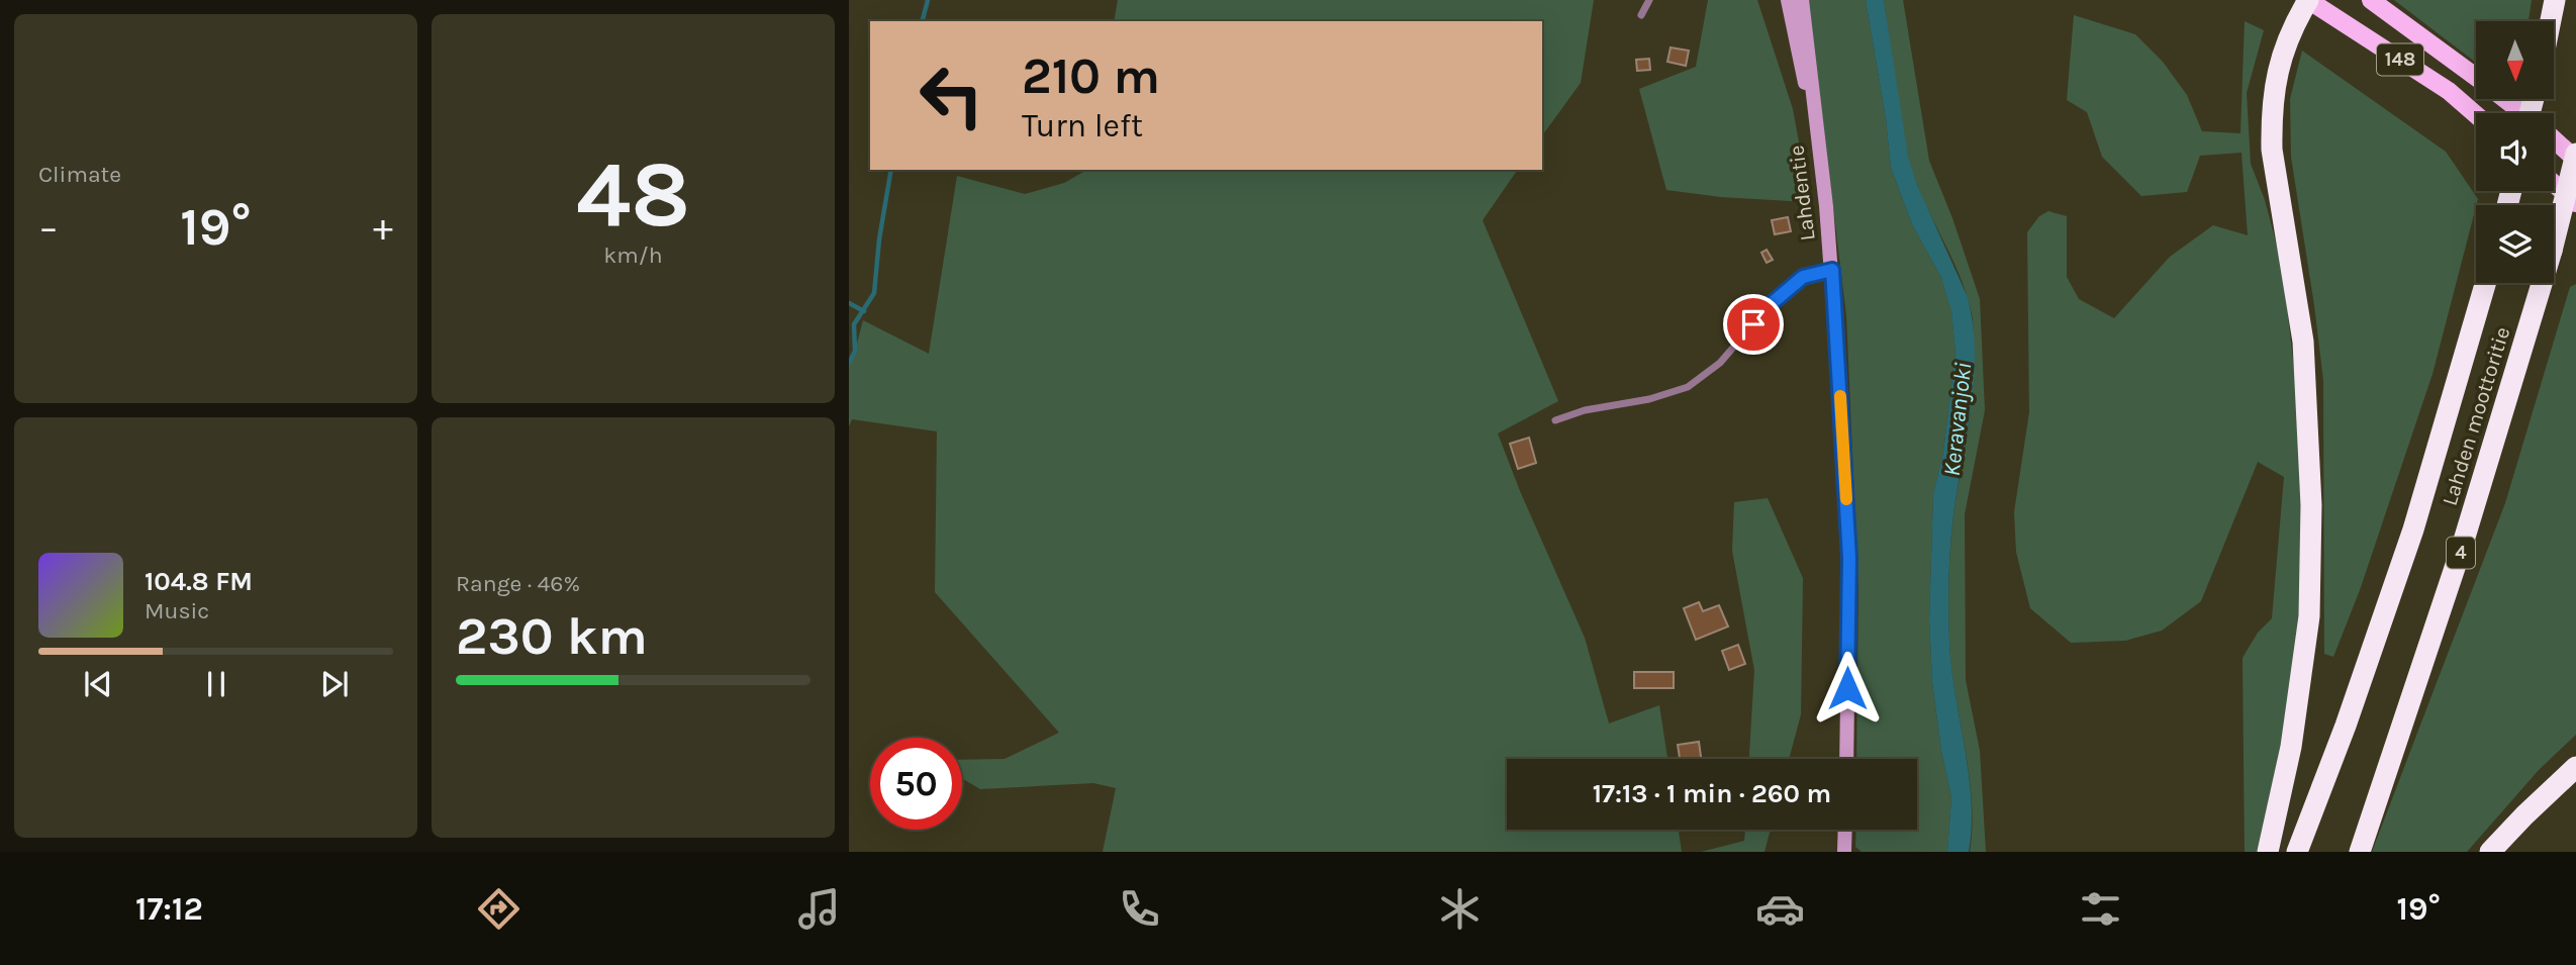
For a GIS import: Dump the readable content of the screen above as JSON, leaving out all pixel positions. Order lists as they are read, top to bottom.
{
  "streets": {
    "highway": ["Lahden moottoritie", "4"],
    "main road": ["148", "Lahdentie"]
  },
  "water": ["Keravanjoki"],
  "north": "bottom",
  "page": {
    "tile": [
      "Climate",
      ["48", "km/h"],
      ["Range · 46%", "230 km"]
    ],
    "turn": ["210 m", "Turn left"],
    "heat": ["−", "19°", "+"],
    "song": ["104.8 FM", "Music"],
    "limit": "50",
    "trip": "17:13 · 1 min · 260 m",
    "tabs": ["17:12", "19°"]
  }
}
